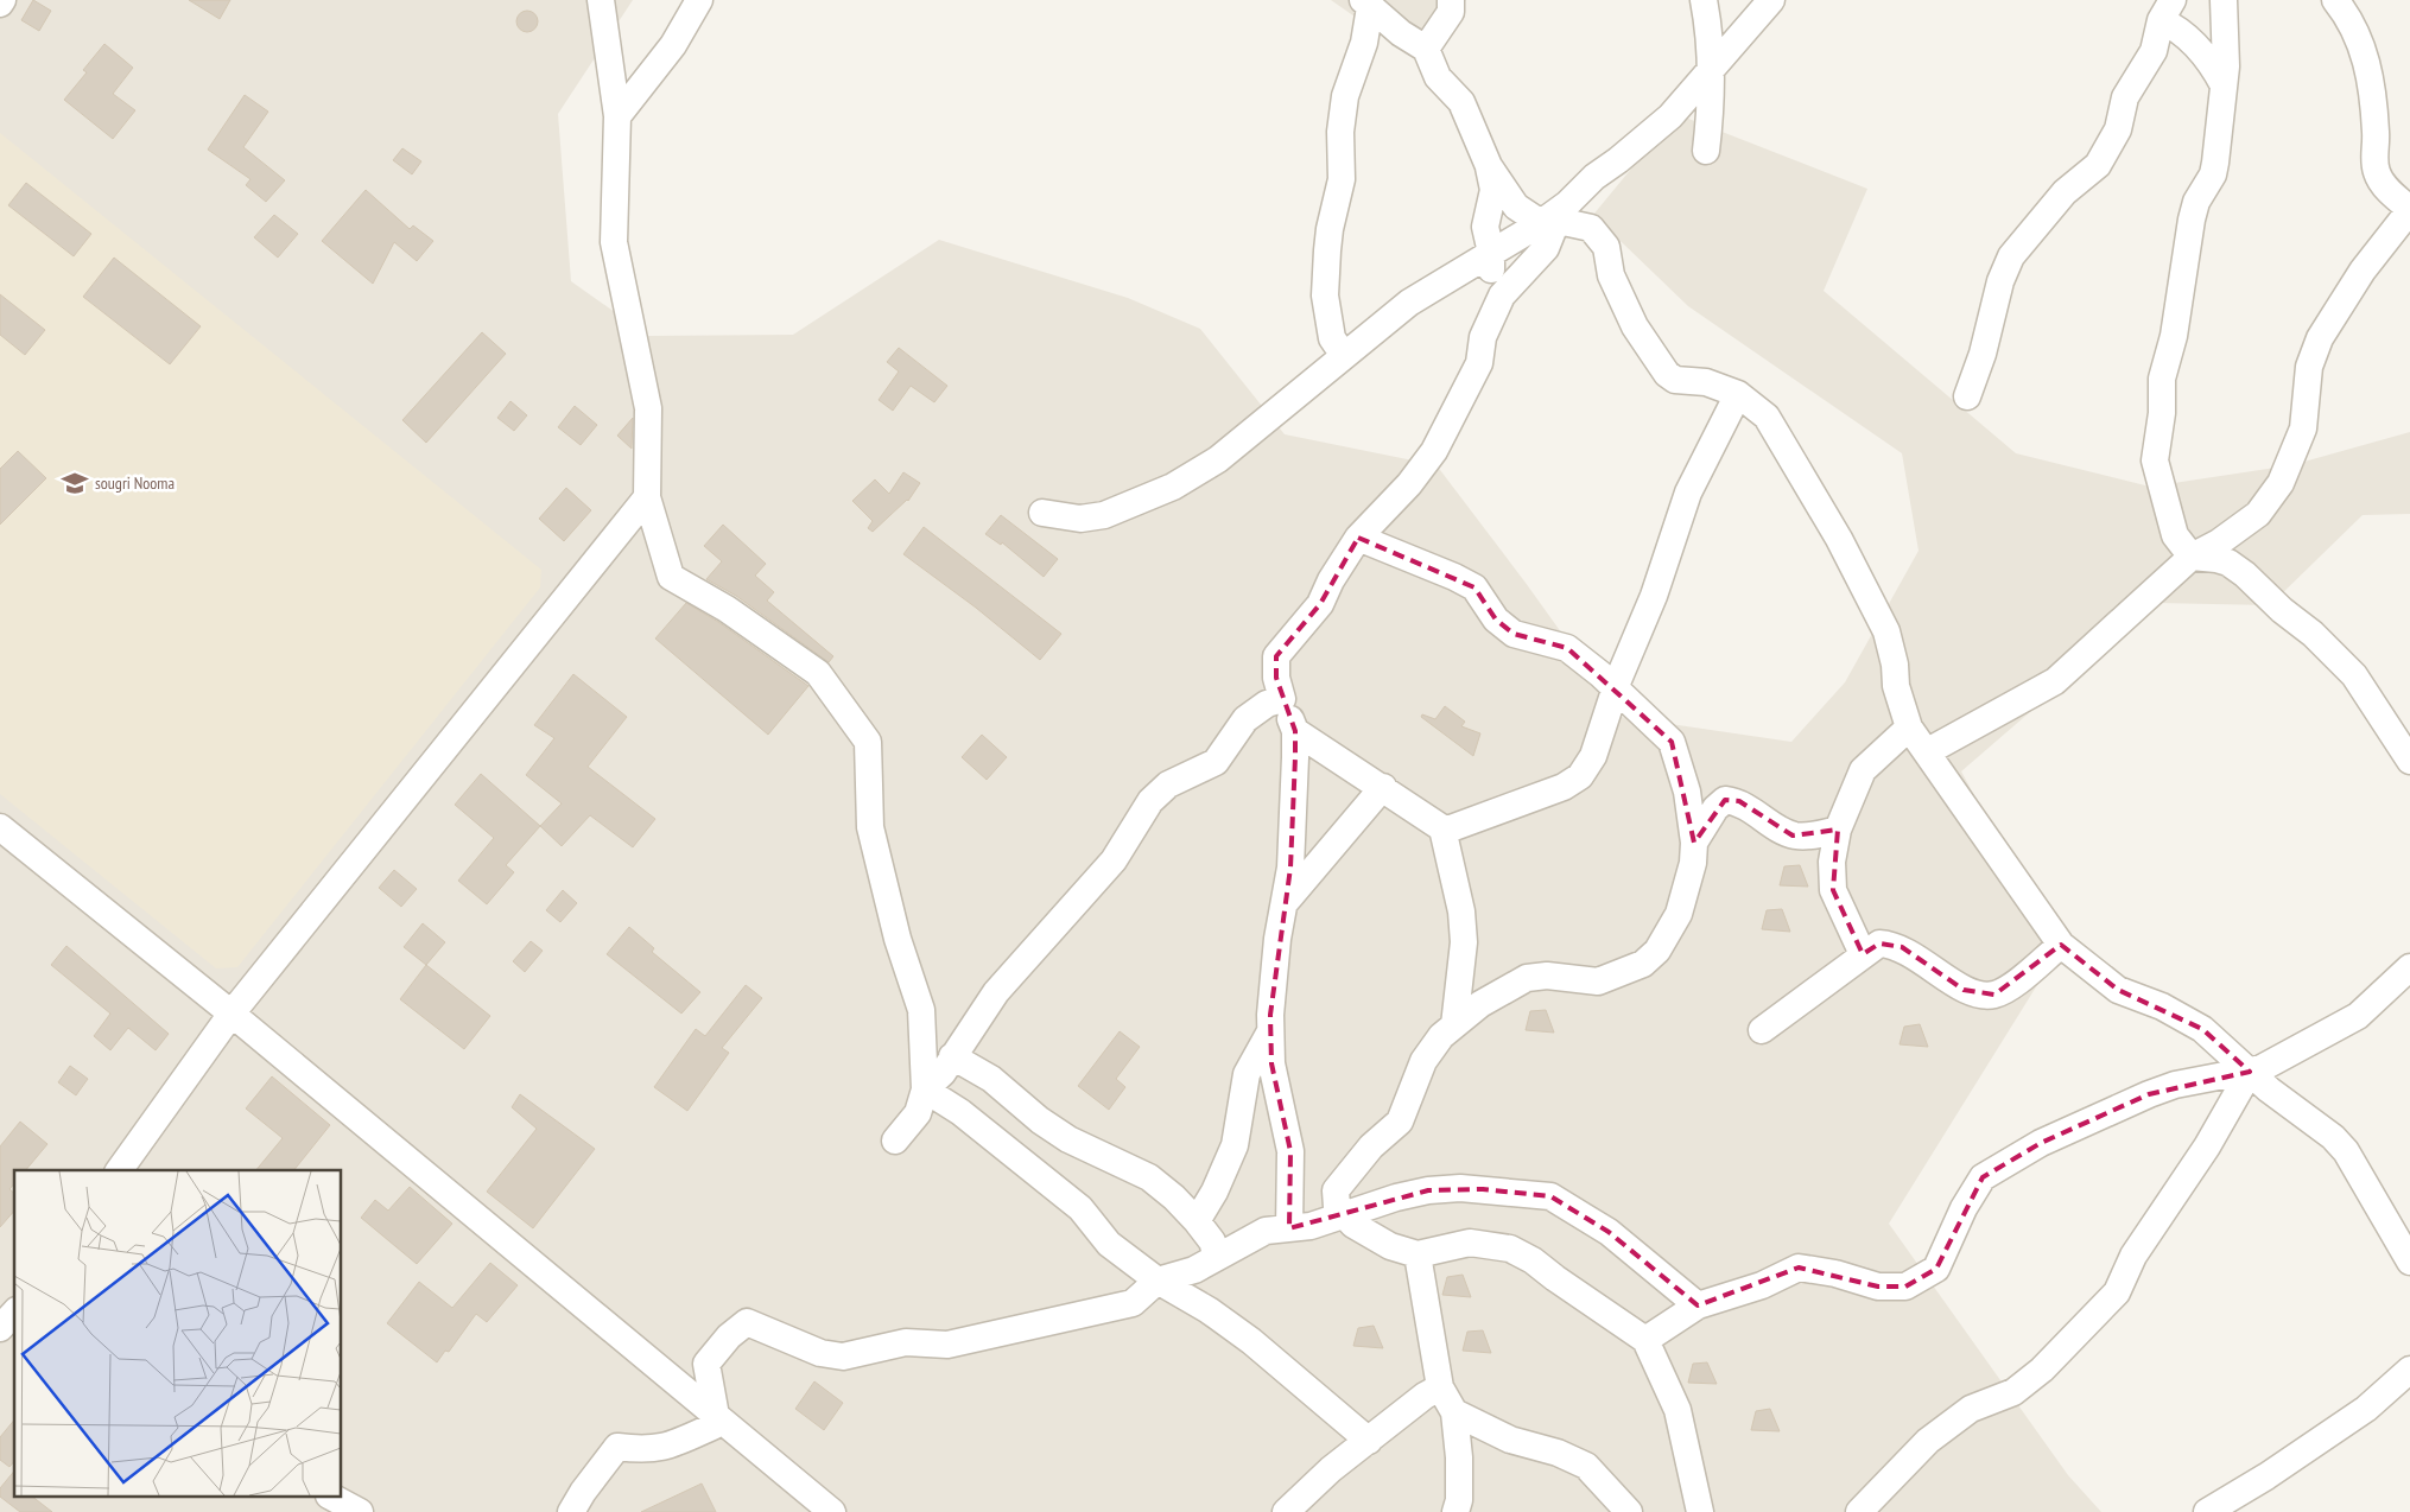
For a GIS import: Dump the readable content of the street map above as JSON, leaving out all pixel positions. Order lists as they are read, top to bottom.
{
  "places": {
    "school or university": ["sougri Nooma"]
  }
}
